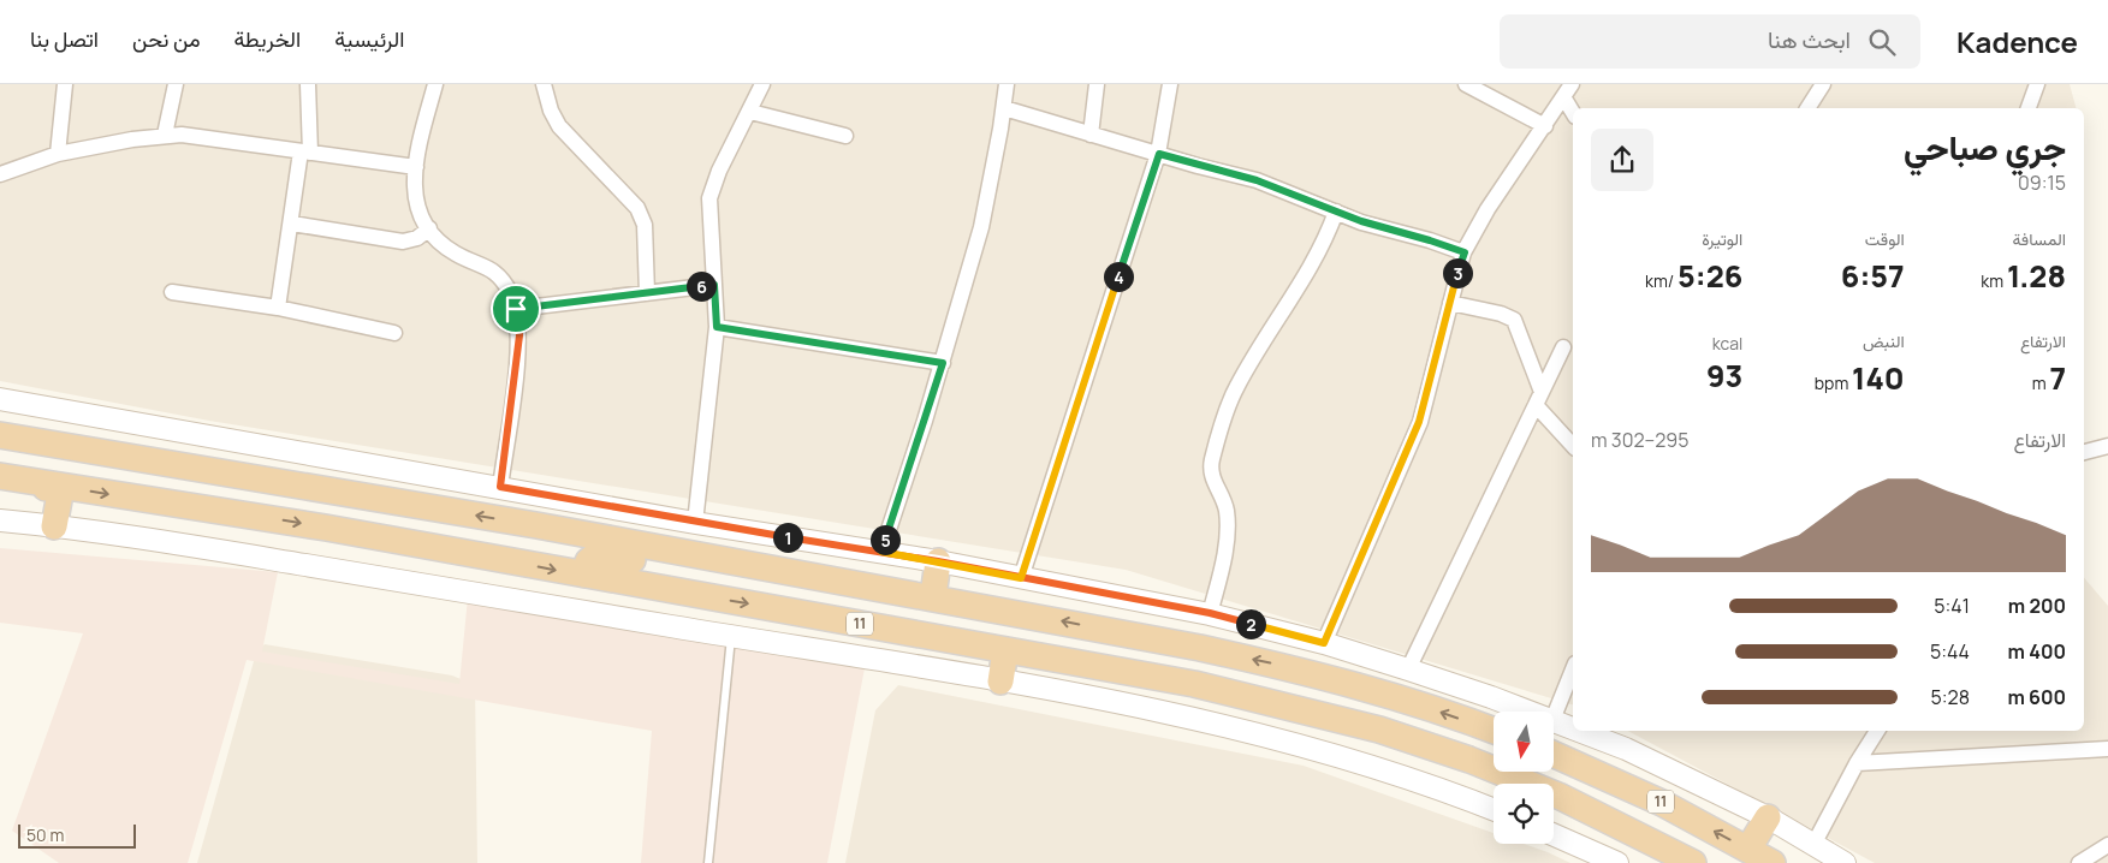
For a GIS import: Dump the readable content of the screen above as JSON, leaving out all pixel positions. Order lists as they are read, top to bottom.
{
  "streets": {
    "highway": ["11"]
  },
  "scale_bar": "50 m",
  "north": "bottom",
  "page": {
    "header": "Kadence",
    "search": "ابحث هنا",
    "nav": [
      "الرئيسية",
      "الخريطة",
      "من نحن",
      "اتصل بنا"
    ],
    "heading": ["جري صباحي", "09:15"],
    "stats": [
      ["المسافة", "1.28 km"],
      ["الوقت", "6:57"],
      ["الوتيرة", "5:26 /km"],
      ["الارتفاع", "7 m"],
      ["النبض", "140 bpm"],
      ["kcal", "93"]
    ],
    "pins": [
      "3",
      "4",
      "6",
      "1",
      "5",
      "2"
    ],
    "chart": ["الارتفاع", "295–302 m"],
    "list": [
      {
        "name": "200 m",
        "note": "5:41"
      },
      {
        "name": "400 m",
        "note": "5:44"
      },
      {
        "name": "600 m",
        "note": "5:28"
      }
    ],
    "scale": "50 m"
  }
}
